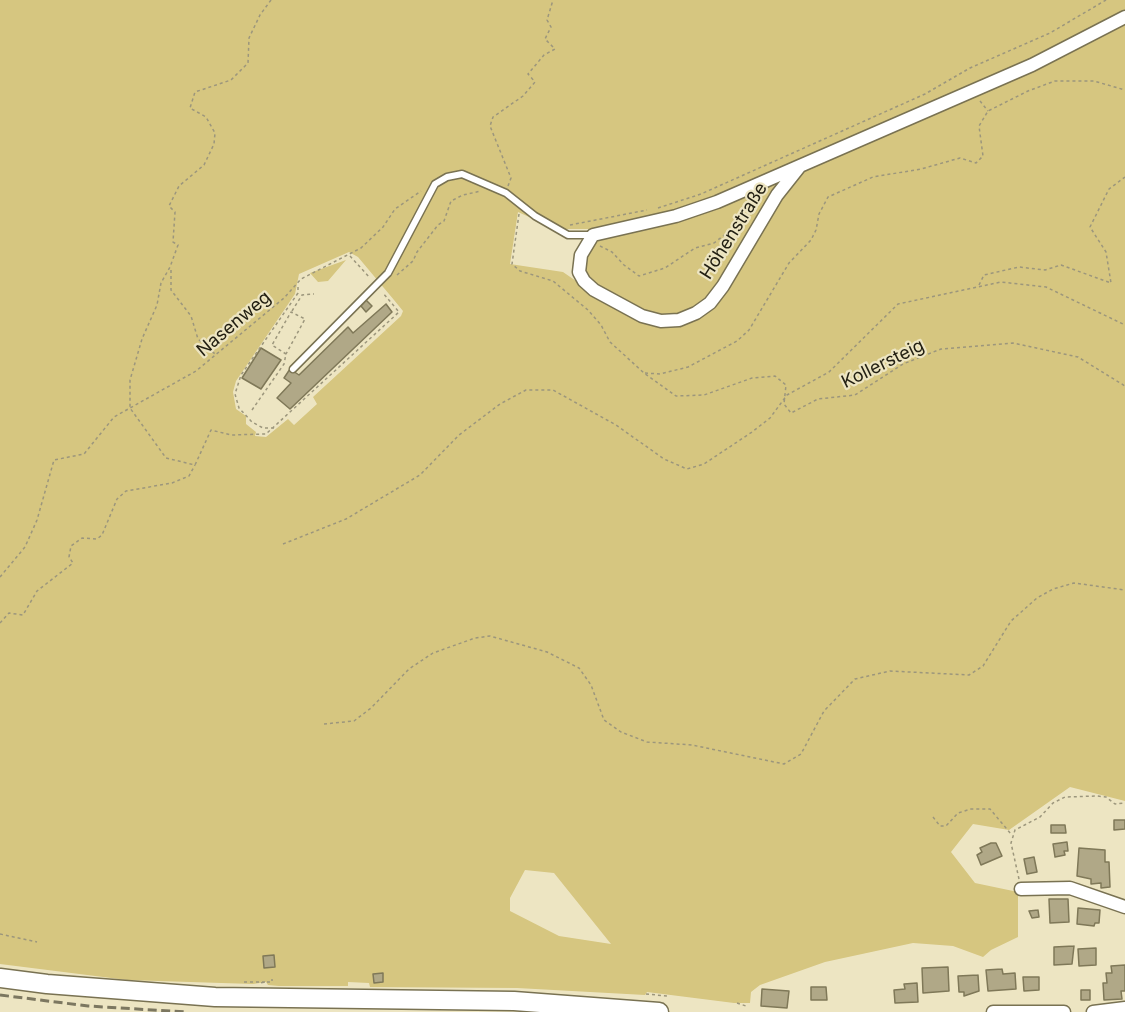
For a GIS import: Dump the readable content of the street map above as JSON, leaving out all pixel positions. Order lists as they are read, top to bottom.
{
  "streets": {
    "street": ["Höhenstraße"],
    "path": ["Nasenweg", "Kollersteig"]
  }
}
